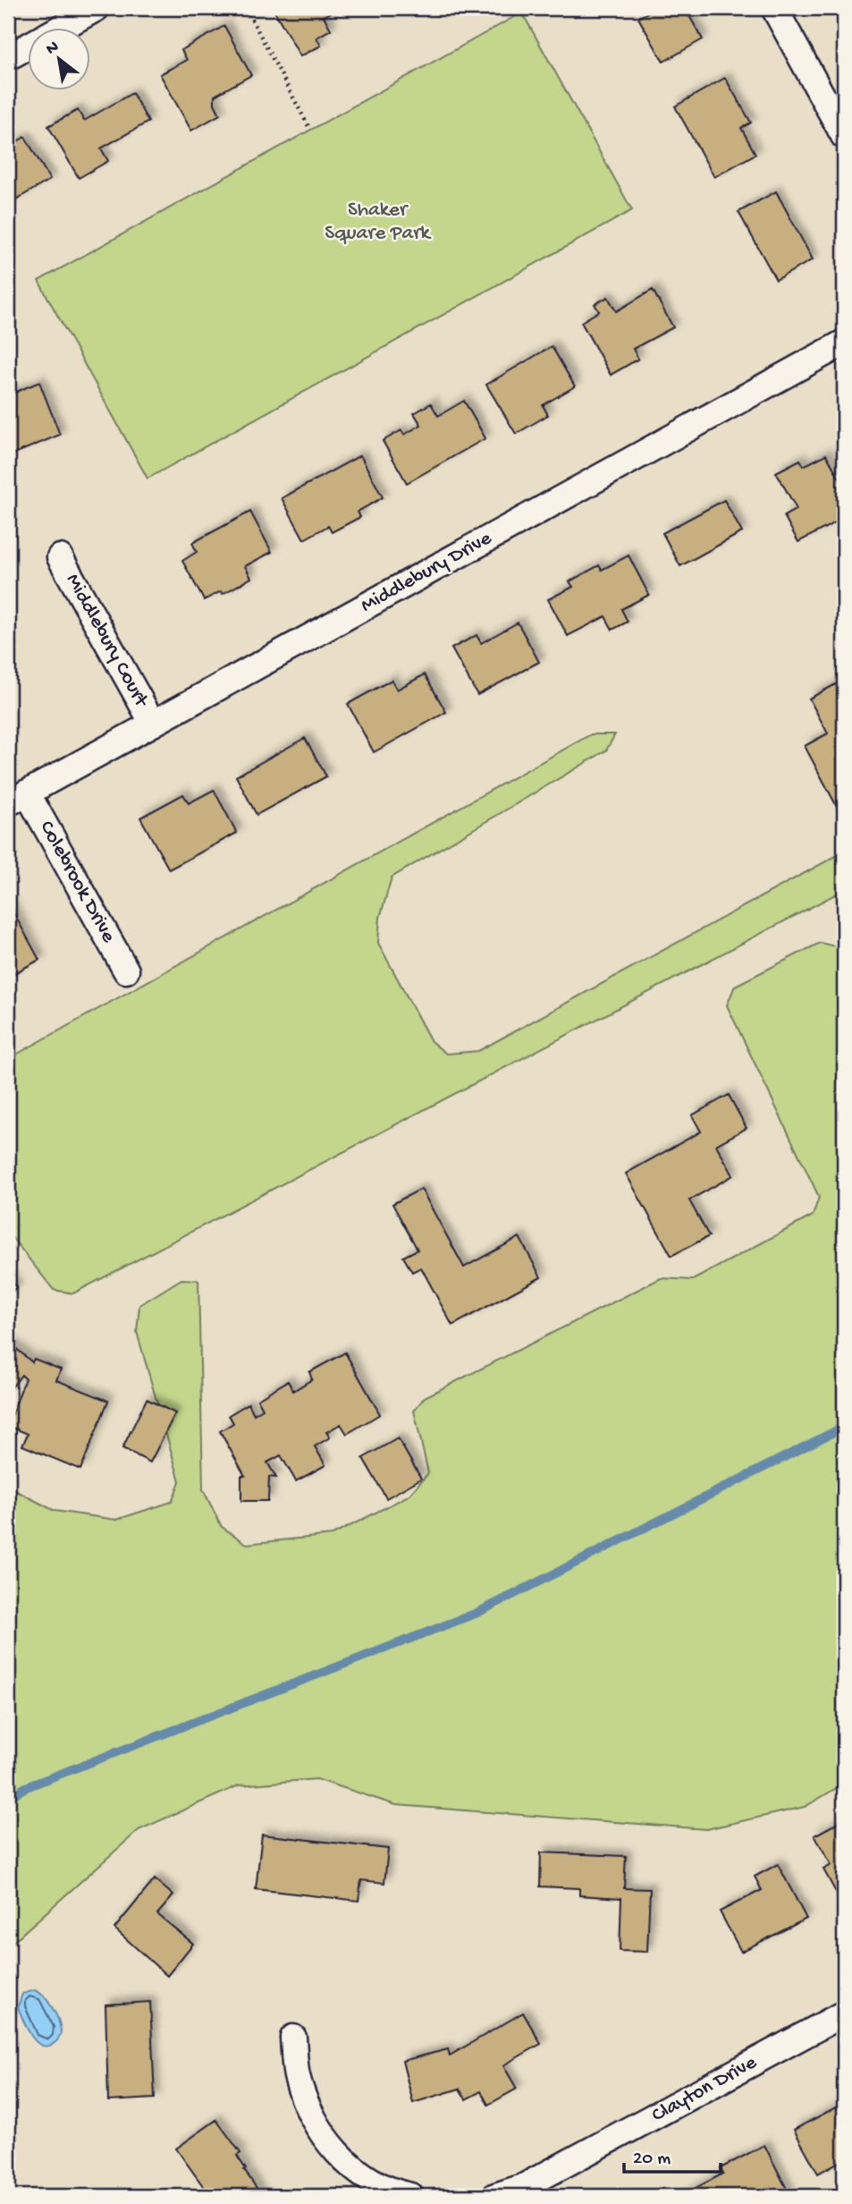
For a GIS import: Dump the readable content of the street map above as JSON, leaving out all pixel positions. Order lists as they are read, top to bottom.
{
  "streets": {
    "street": [
      "Middlebury Drive",
      "Middlebury Court",
      "Colebrook Drive",
      "Clayton Drive"
    ]
  },
  "crossings": [
    ["Middlebury Drive", "Middlebury Court"],
    ["Middlebury Drive", "Colebrook Drive"]
  ],
  "parks": ["Shaker Square Park"],
  "scale_bar": "20 m",
  "north": "top left"
}
